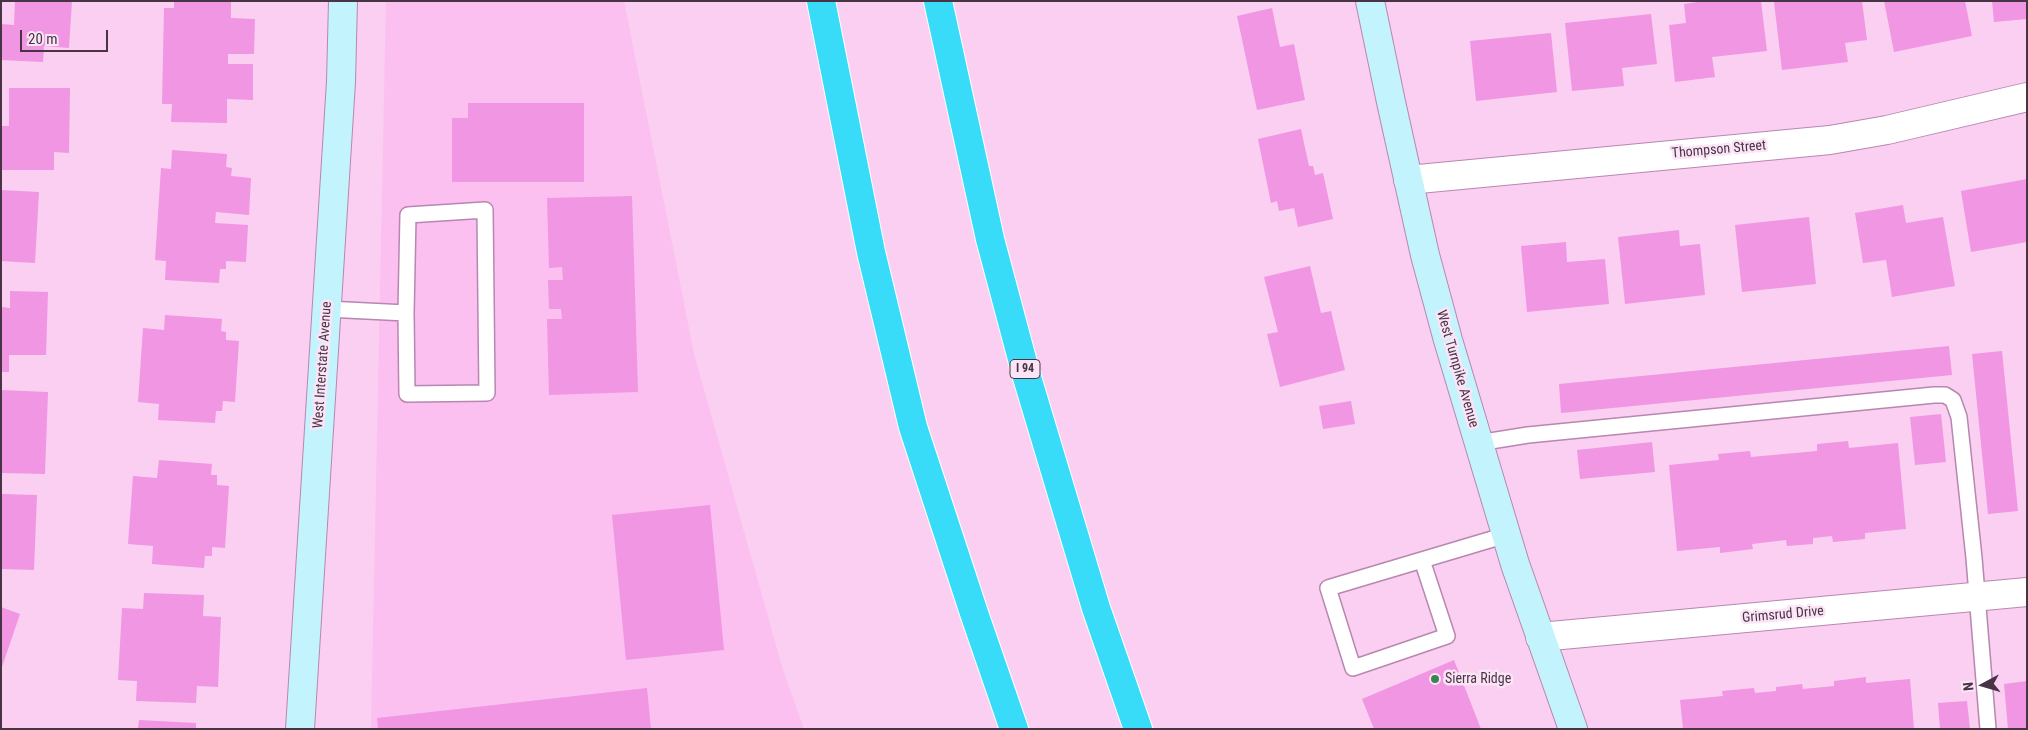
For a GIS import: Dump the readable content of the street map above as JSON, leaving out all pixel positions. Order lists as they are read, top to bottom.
{
  "streets": {
    "highway": ["I 94"],
    "street": [
      "Thompson Street",
      "West Interstate Avenue",
      "West Turnpike Avenue",
      "Grimsrud Drive"
    ]
  },
  "crossings": [
    ["Thompson Street", "West Turnpike Avenue"],
    ["West Turnpike Avenue", "Grimsrud Drive"]
  ],
  "places": ["Sierra Ridge"],
  "scale_bar": "20 m",
  "north": "left"
}
